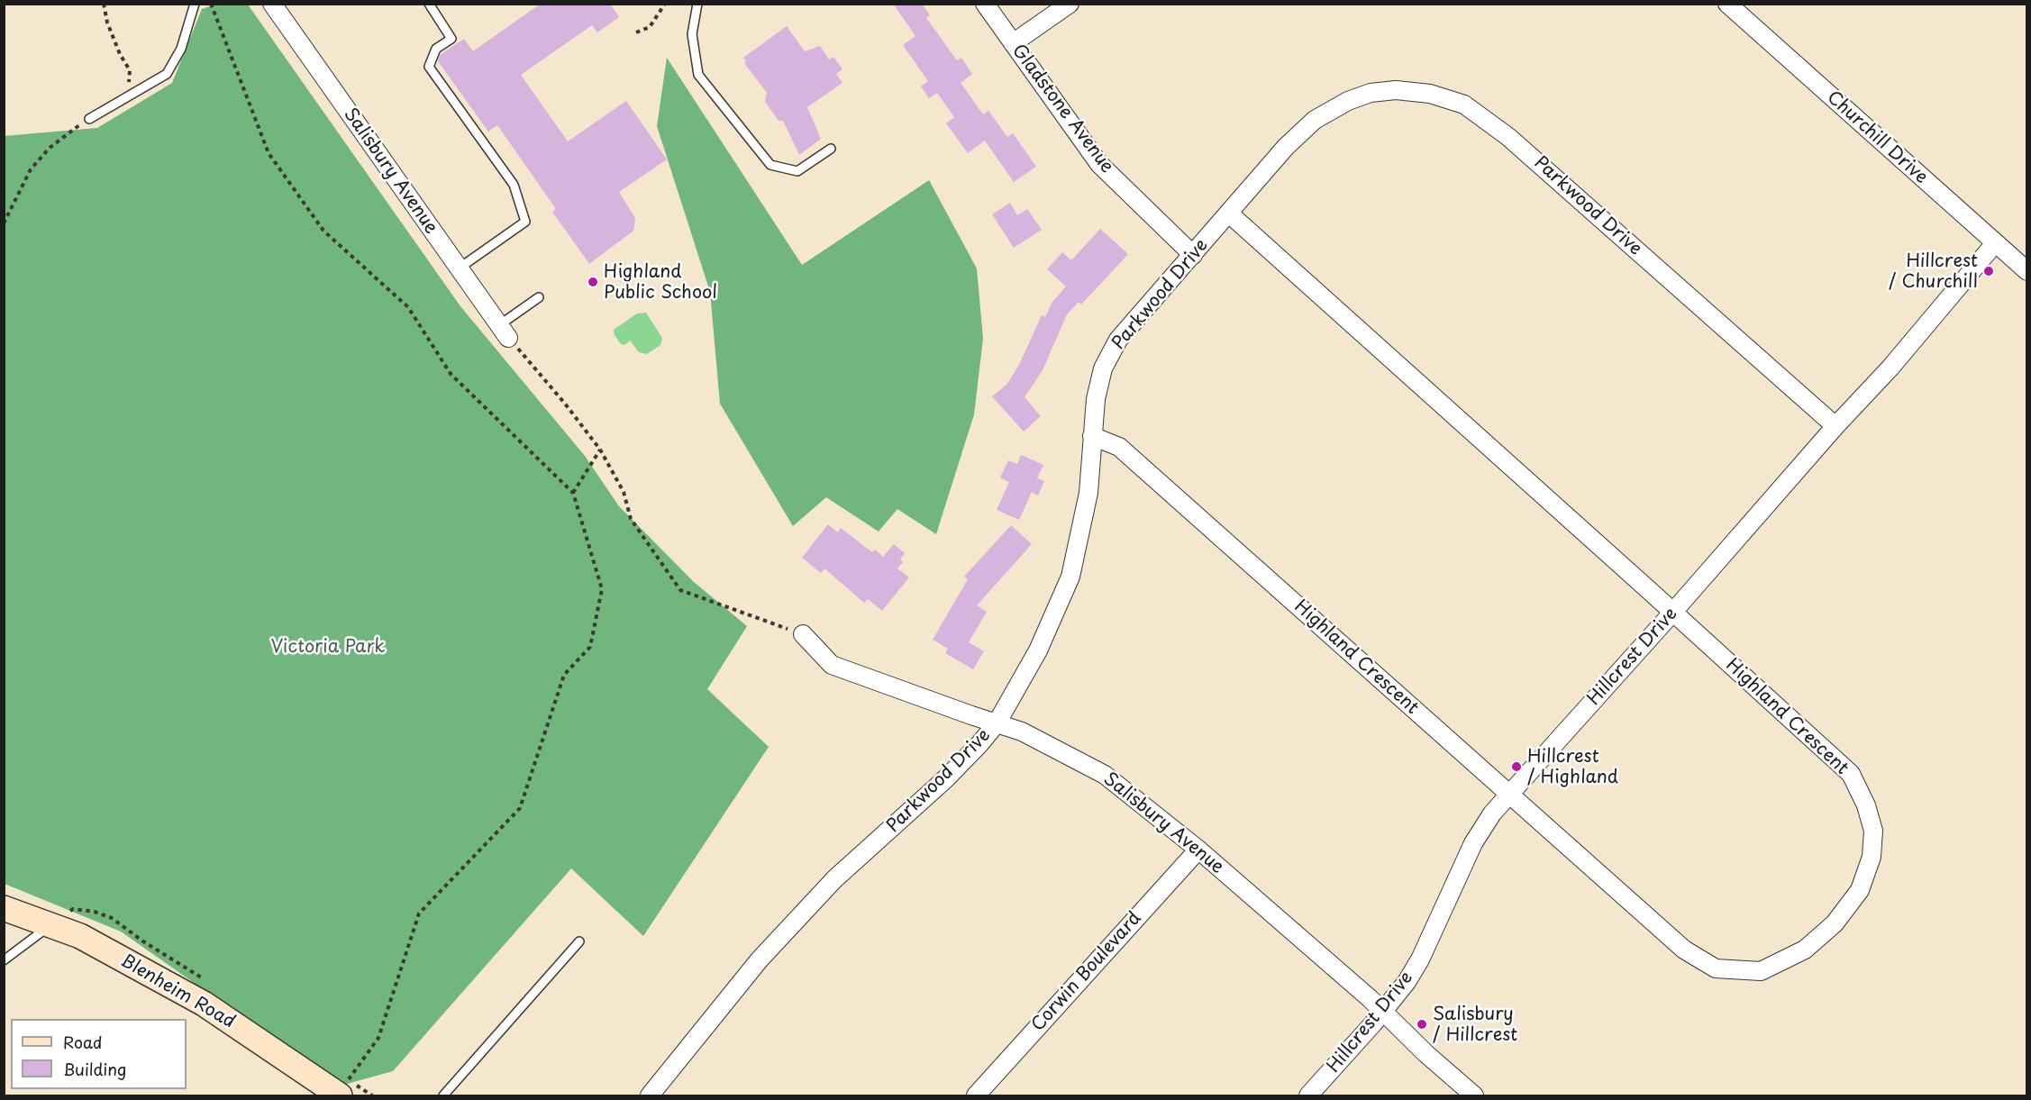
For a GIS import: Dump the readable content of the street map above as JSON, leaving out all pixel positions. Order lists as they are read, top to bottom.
{
  "streets": {
    "main road": ["Blenheim Road"],
    "street": [
      "Gladstone Avenue",
      "Churchill Drive",
      "Salisbury Avenue",
      "Parkwood Drive",
      "Hillcrest Drive",
      "Highland Crescent",
      "Corwin Boulevard"
    ]
  },
  "crossings": [
    ["Gladstone Avenue", "Parkwood Drive"],
    ["Churchill Drive", "Hillcrest Drive"],
    ["Salisbury Avenue", "Parkwood Drive"],
    ["Salisbury Avenue", "Hillcrest Drive"],
    ["Salisbury Avenue", "Corwin Boulevard"],
    ["Parkwood Drive", "Hillcrest Drive"],
    ["Parkwood Drive", "Highland Crescent"],
    ["Hillcrest Drive", "Highland Crescent"]
  ],
  "parks": ["Victoria Park"],
  "places": [
    "Hillcrest / Churchill",
    "Highland Public School",
    "Hillcrest / Highland",
    "Salisbury / Hillcrest"
  ],
  "legend": ["Road", "Building"]
}
